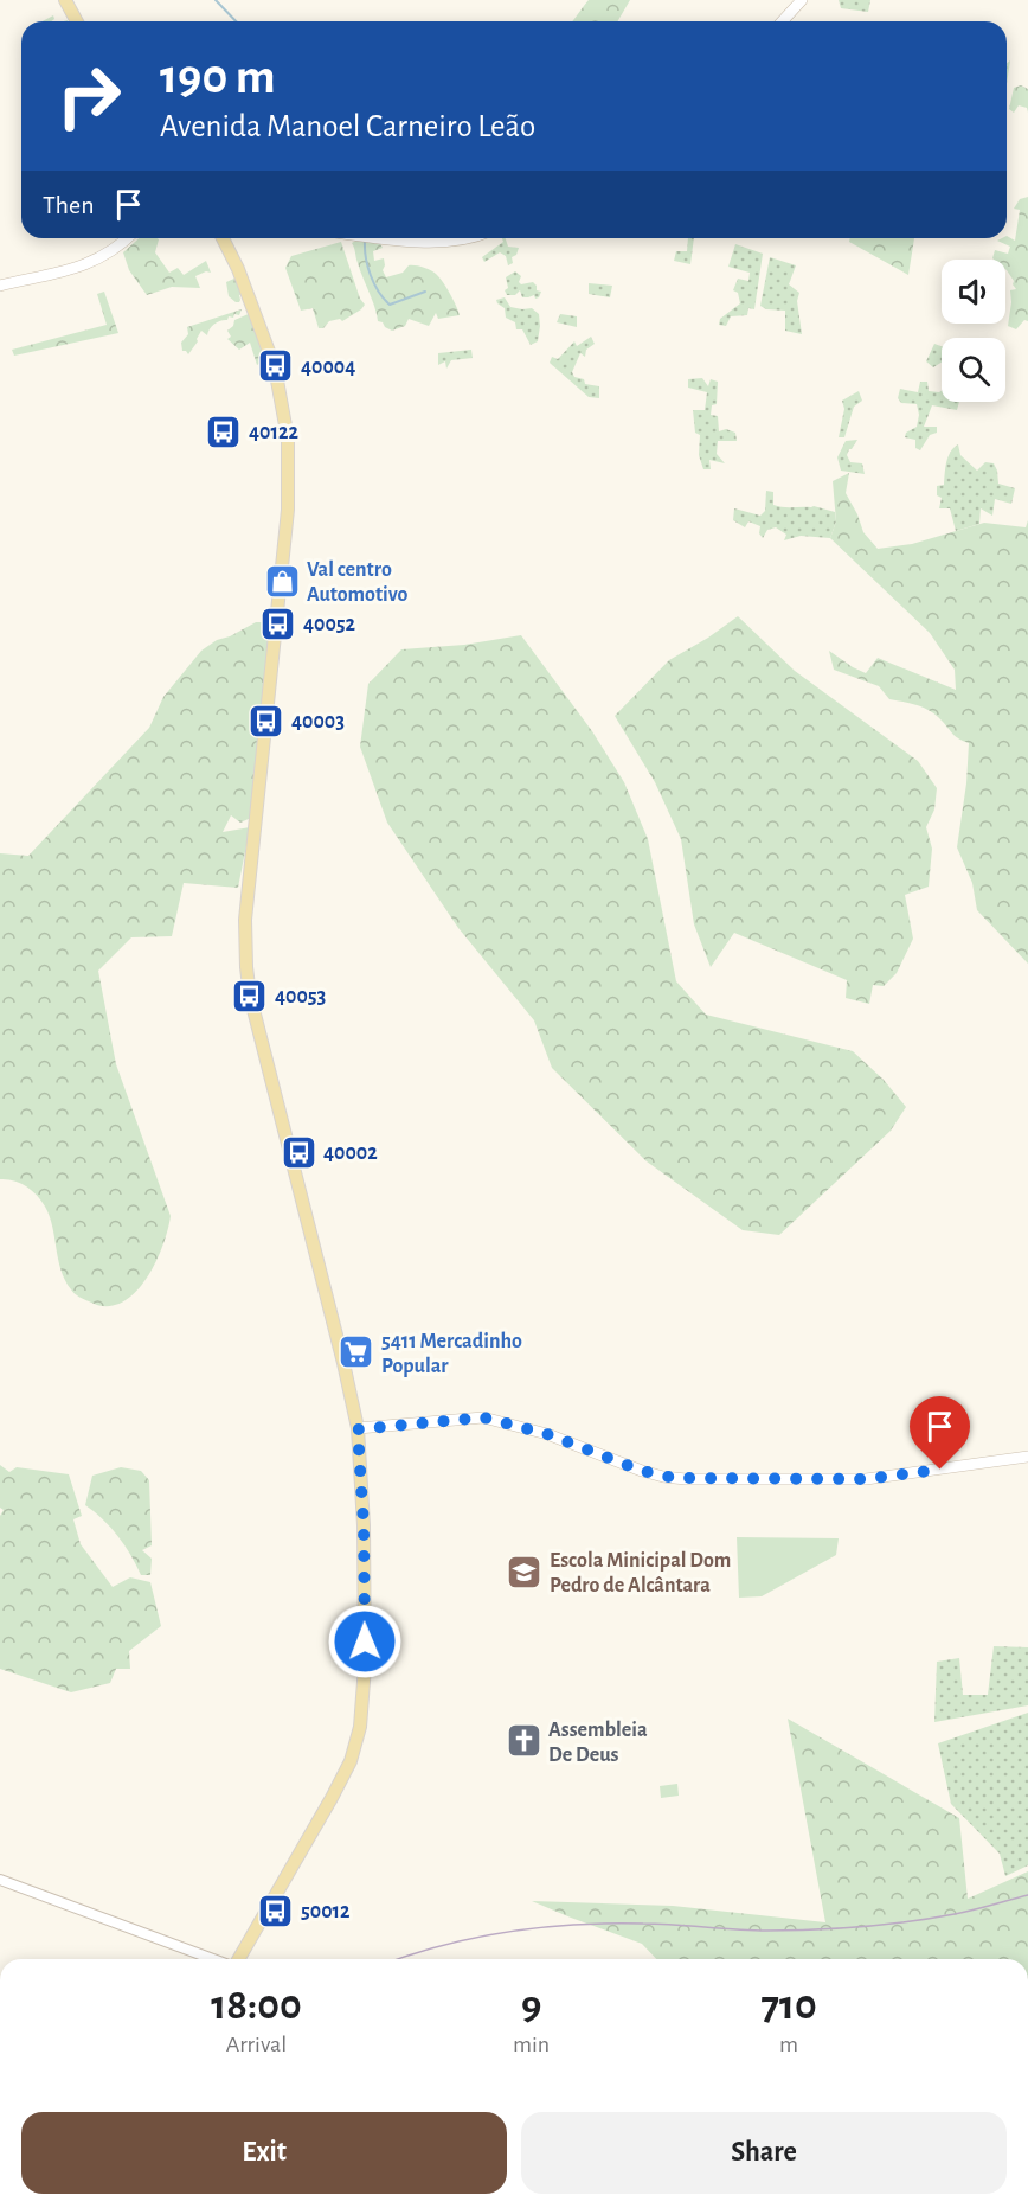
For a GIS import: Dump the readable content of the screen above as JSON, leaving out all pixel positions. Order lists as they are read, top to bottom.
{
  "places": {
    "bus stop": [
      "40004",
      "40122",
      "40052",
      "40003",
      "40053",
      "40002",
      "50012"
    ],
    "shop": ["Val centro Automotivo"],
    "supermarket": ["5411 Mercadinho Popular"],
    "school or university": ["Escola Minicipal Dom Pedro de Alcântara"],
    "church": ["Assembleia De Deus"]
  },
  "page": {
    "turn": ["190 m", "Avenida Manoel Carneiro Leão"],
    "then": "Then",
    "eta": [
      "18:00",
      "Arrival",
      "9",
      "min",
      "710",
      "m"
    ],
    "buttons": ["Exit", "Share"]
  }
}
